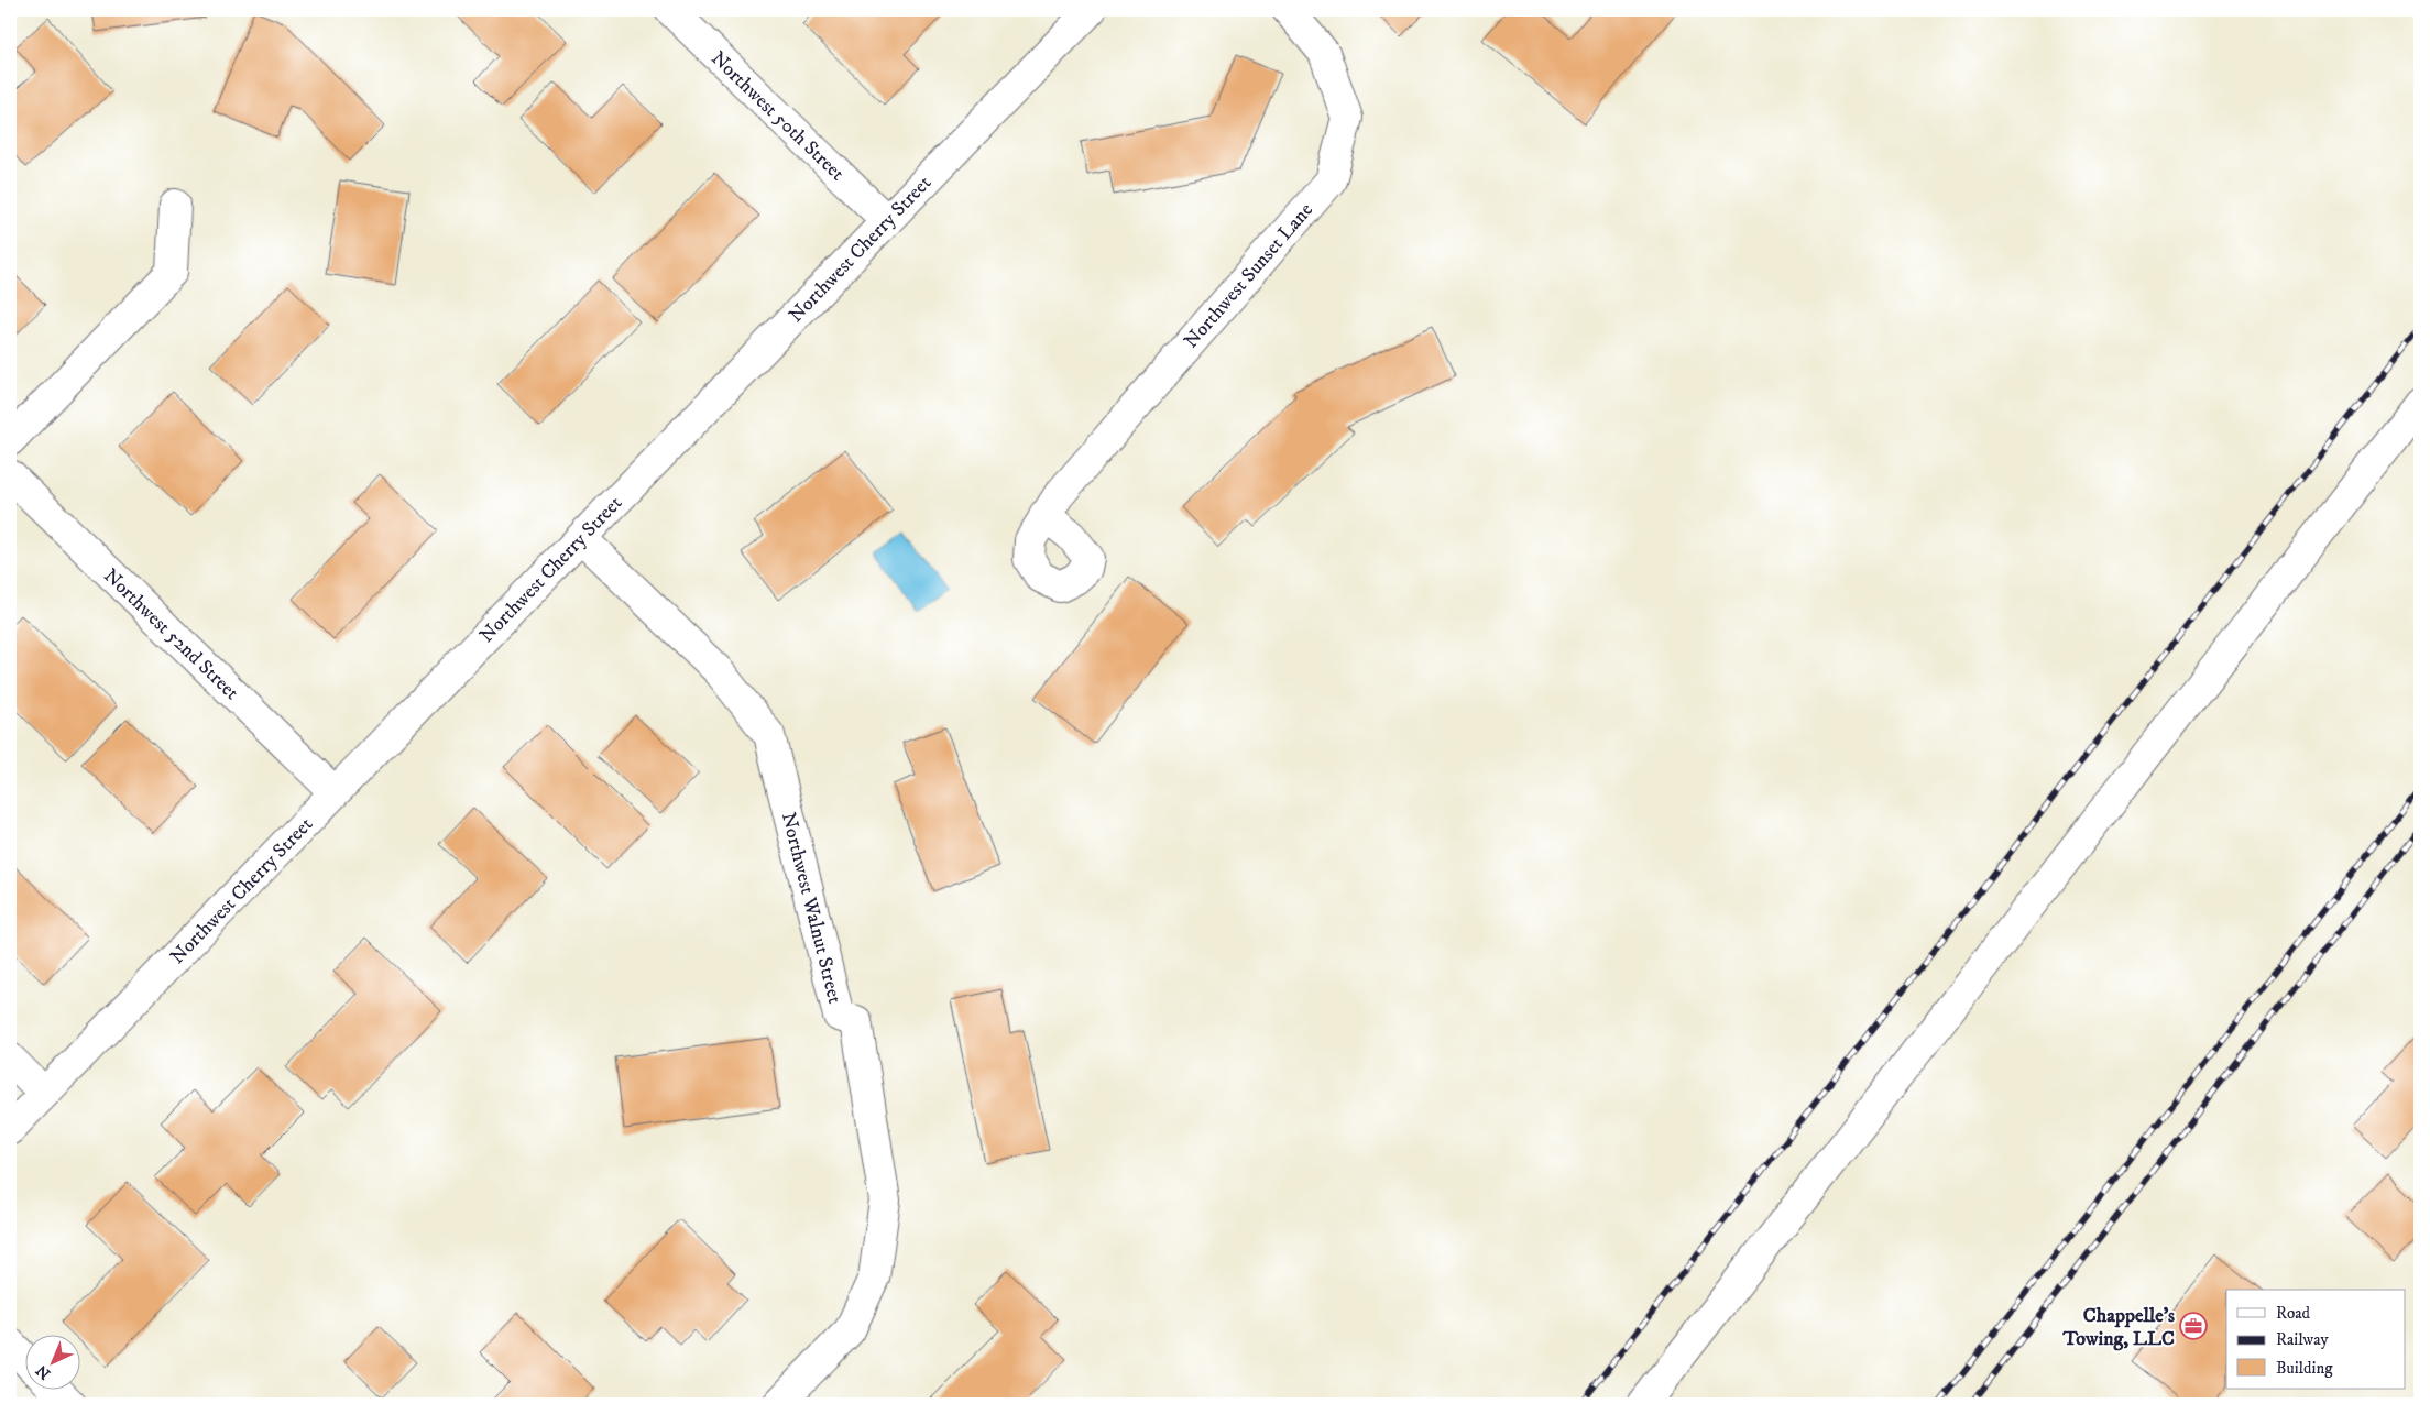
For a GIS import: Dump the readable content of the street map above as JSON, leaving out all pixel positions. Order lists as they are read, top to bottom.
{
  "streets": {
    "street": [
      "Northwest 50th Street",
      "Northwest Cherry Street",
      "Northwest Sunset Lane",
      "Northwest 52nd Street",
      "Northwest Walnut Street"
    ]
  },
  "crossings": [
    ["Northwest 50th Street", "Northwest Cherry Street"],
    ["Northwest Cherry Street", "Northwest 52nd Street"],
    ["Northwest Cherry Street", "Northwest Walnut Street"]
  ],
  "places": {
    "office": ["Chappelle's Towing, LLC"]
  },
  "legend": ["Road", "Railway", "Building"],
  "north": "bottom left"
}
